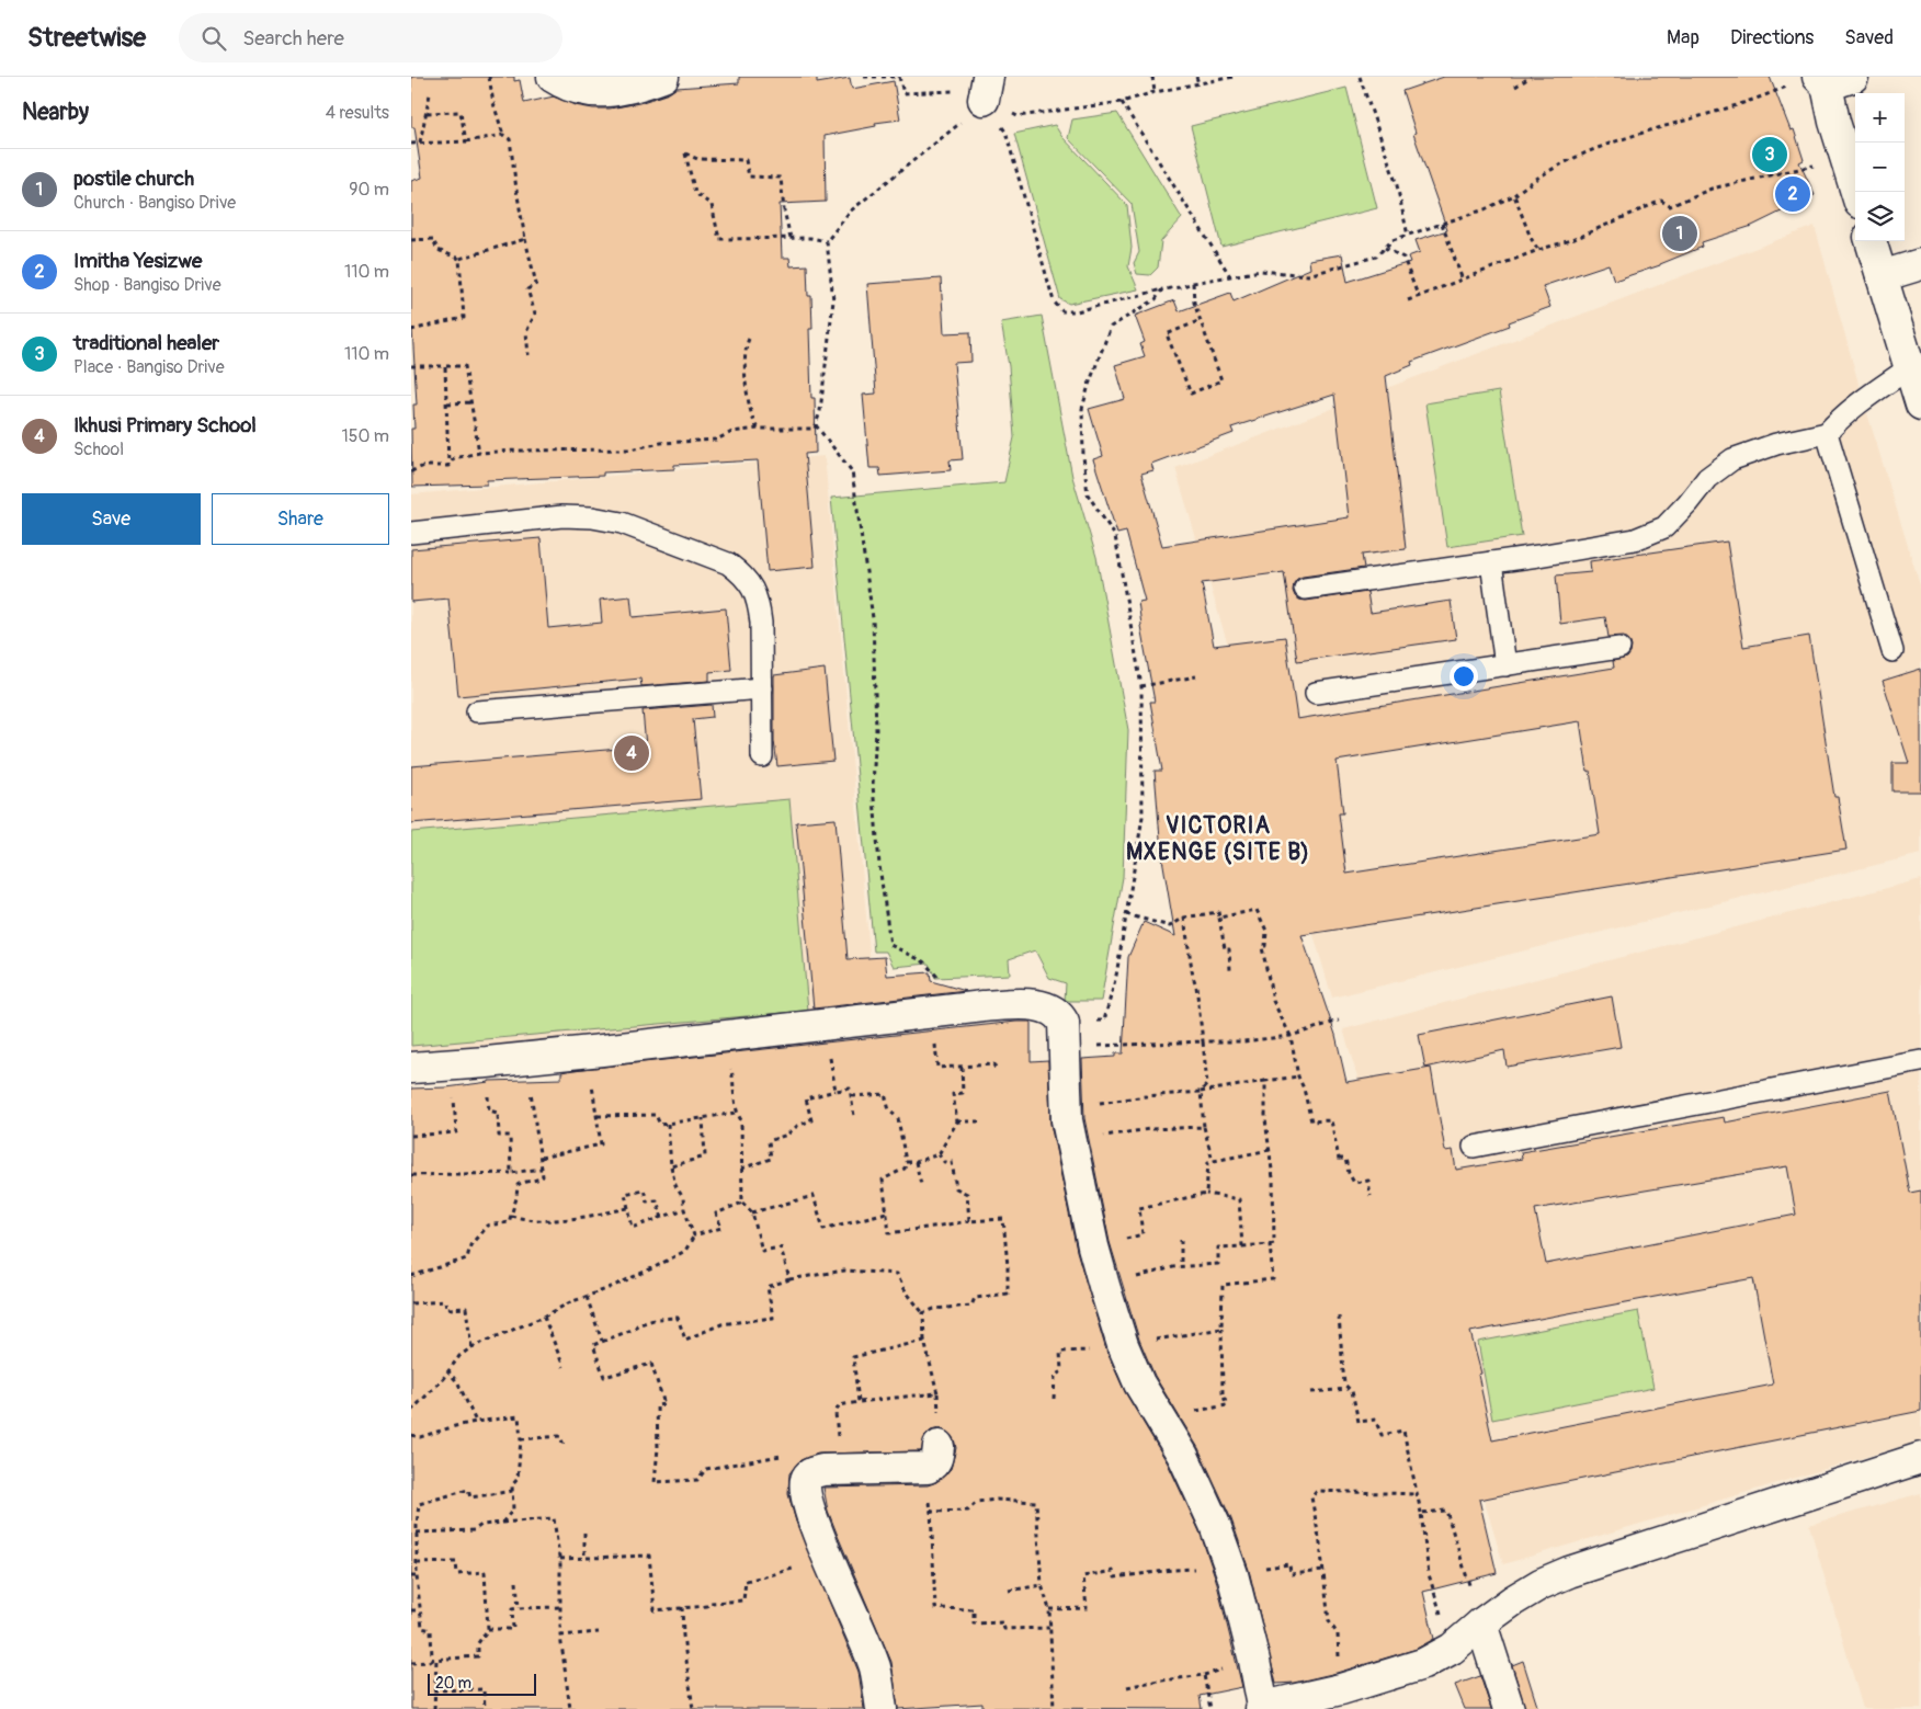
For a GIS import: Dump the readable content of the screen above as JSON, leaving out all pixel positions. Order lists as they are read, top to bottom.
{
  "districts": ["VICTORIA MXENGE (SITE B)"],
  "scale_bar": "20 m",
  "page": {
    "header": "Streetwise",
    "search": "Search here",
    "nav": ["Map", "Directions", "Saved"],
    "heading": ["Nearby", "4 results"],
    "map_buttons": ["+", "−"],
    "pins": [
      "3",
      "2",
      "1",
      "4"
    ],
    "list": [
      {
        "mark": "1",
        "name": "postile church",
        "note": "Church · Bangiso Drive",
        "value": "90 m"
      },
      {
        "mark": "2",
        "name": "Imitha Yesizwe",
        "note": "Shop · Bangiso Drive",
        "value": "110 m"
      },
      {
        "mark": "3",
        "name": "traditional healer",
        "note": "Place · Bangiso Drive",
        "value": "110 m"
      },
      {
        "mark": "4",
        "name": "Ikhusi Primary School",
        "note": "School",
        "value": "150 m"
      }
    ],
    "buttons": ["Save", "Share"],
    "scale": "20 m"
  }
}
